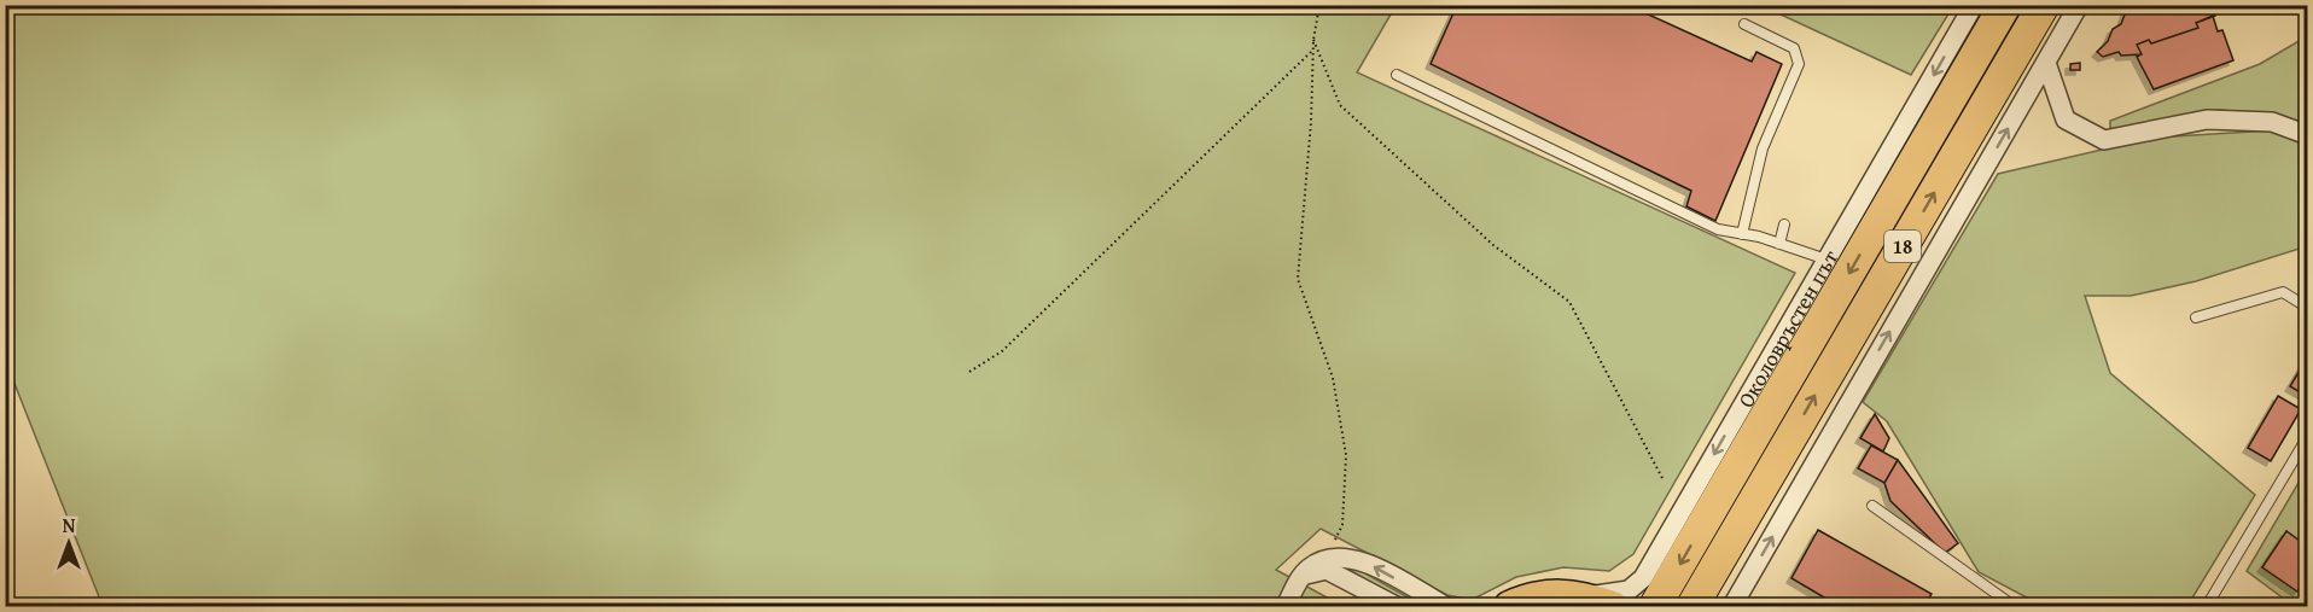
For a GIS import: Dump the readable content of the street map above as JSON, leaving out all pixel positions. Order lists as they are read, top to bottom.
{
  "streets": {
    "highway": ["18", "Околовръстен път"]
  },
  "north": "top"
}
